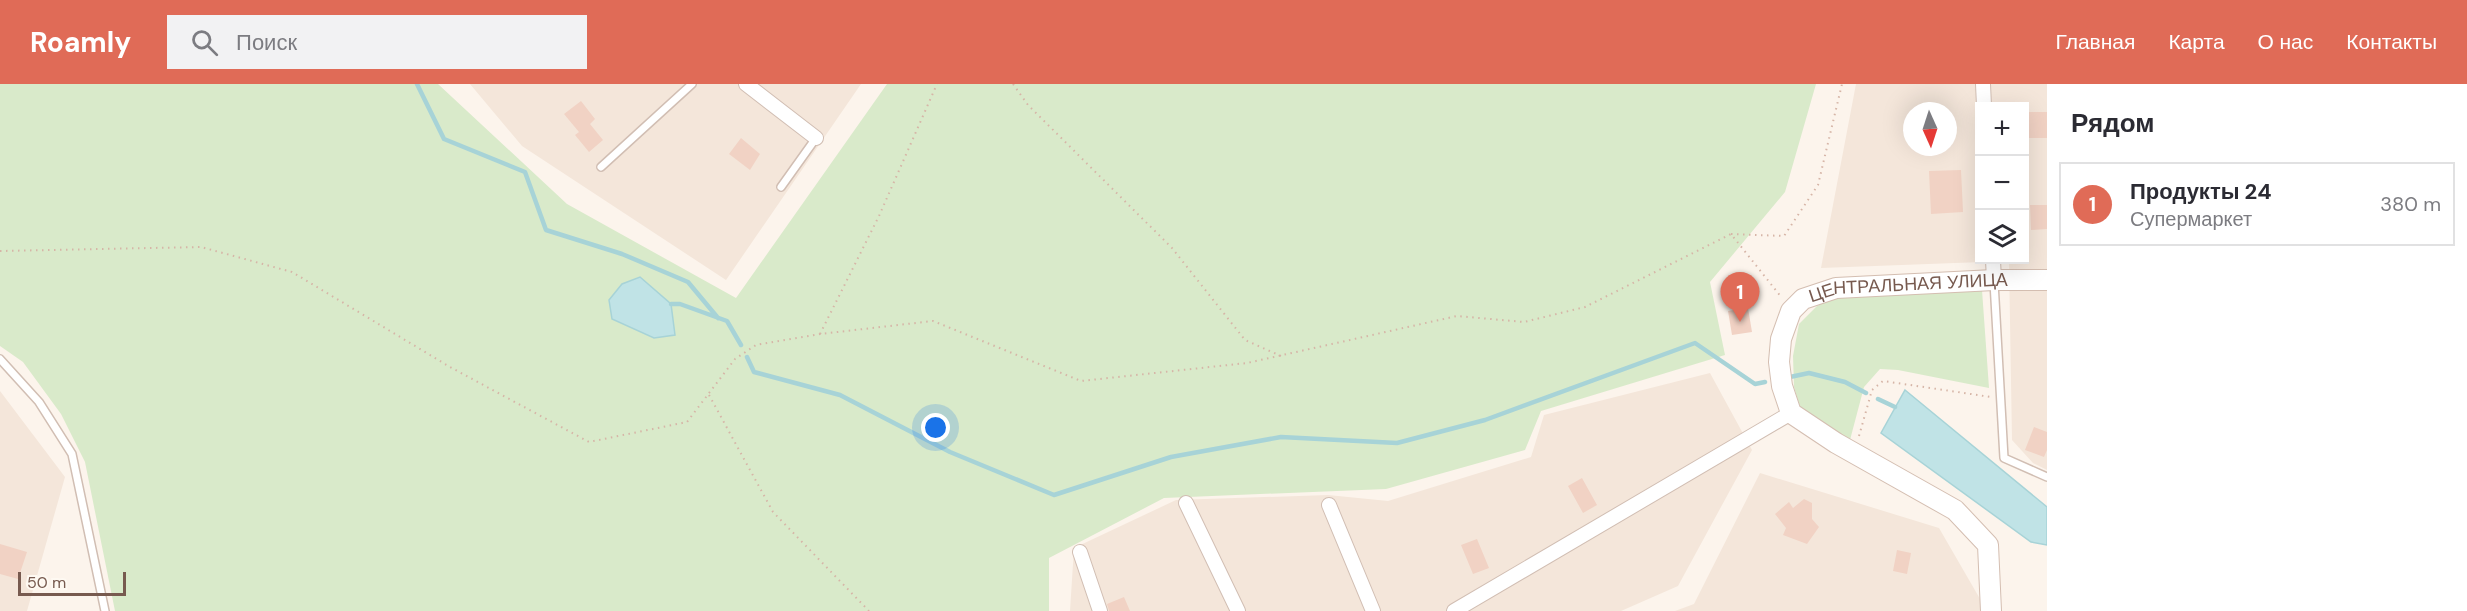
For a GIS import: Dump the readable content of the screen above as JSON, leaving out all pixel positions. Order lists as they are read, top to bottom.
{
  "streets": {
    "street": ["ЦЕНТРАЛЬНАЯ УЛИЦА"]
  },
  "scale_bar": "50 m",
  "north": "bottom",
  "page": {
    "header": "Roamly",
    "search": "Поиск",
    "nav": [
      "Главная",
      "Карта",
      "О нас",
      "Контакты"
    ],
    "heading": "Рядом",
    "map_buttons": ["+", "−"],
    "list": [
      {
        "mark": "1",
        "name": "Продукты 24",
        "note": "Супермаркет",
        "value": "380 m"
      }
    ],
    "pins": "1",
    "scale": "50 m"
  }
}
